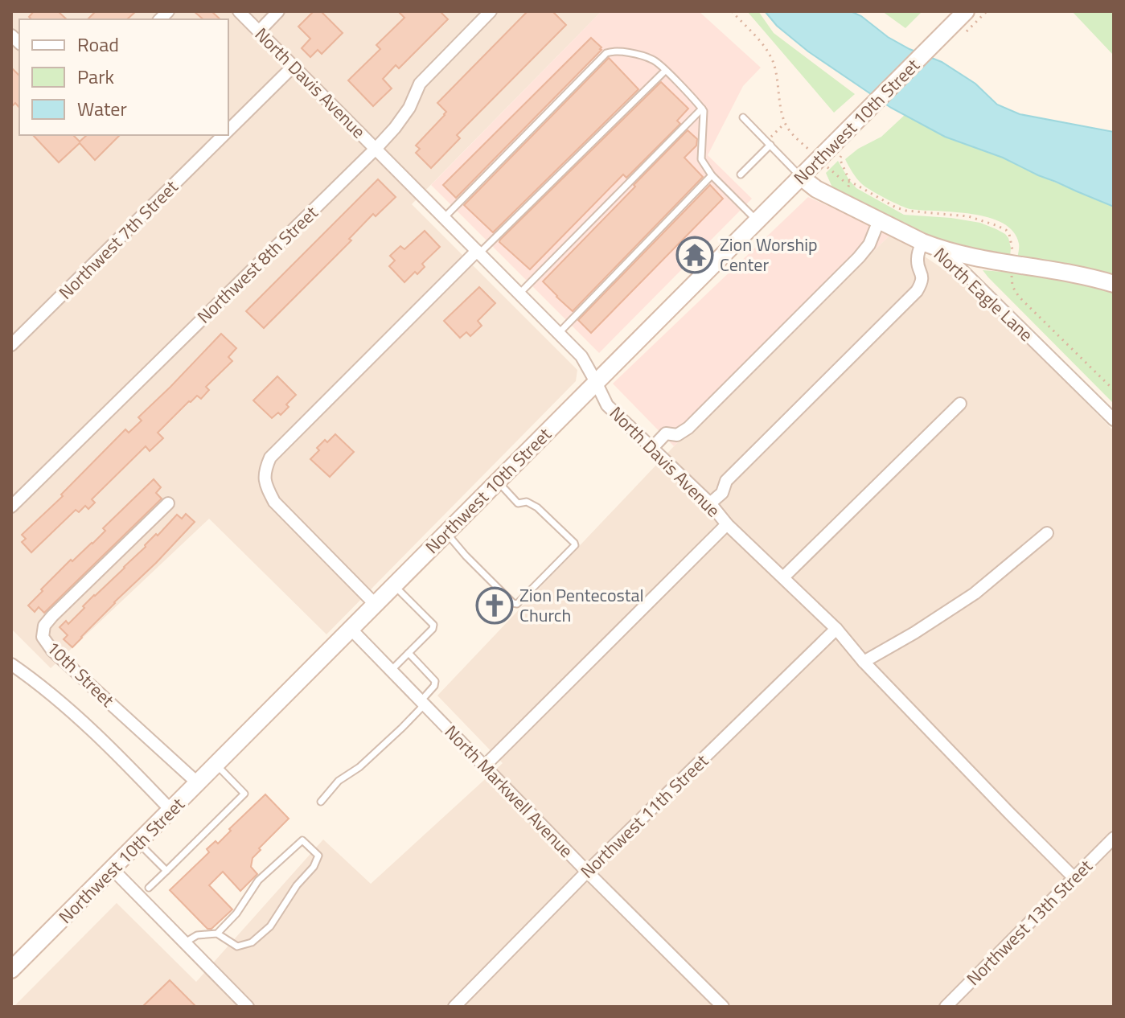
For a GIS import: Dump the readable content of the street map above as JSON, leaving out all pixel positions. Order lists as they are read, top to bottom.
{
  "streets": {
    "main road": ["Northwest 10th Street", "North Eagle Lane"],
    "street": [
      "North Davis Avenue",
      "Northwest 7th Street",
      "Northwest 8th Street",
      "10th Street",
      "North Markwell Avenue",
      "Northwest 11th Street",
      "Northwest 13th Street"
    ]
  },
  "crossings": [
    ["North Davis Avenue", "Northwest 10th Street"],
    ["North Davis Avenue", "Northwest 7th Street"],
    ["North Davis Avenue", "Northwest 8th Street"],
    ["North Davis Avenue", "Northwest 11th Street"],
    ["North Davis Avenue", "Northwest 13th Street"],
    ["Northwest 10th Street", "North Eagle Lane"],
    ["Northwest 10th Street", "10th Street"],
    ["Northwest 10th Street", "North Markwell Avenue"],
    ["North Markwell Avenue", "Northwest 11th Street"]
  ],
  "places": {
    "temple": ["Zion Worship Center"],
    "church": ["Zion Pentecostal Church"]
  },
  "legend": ["Road", "Park", "Water"]
}
